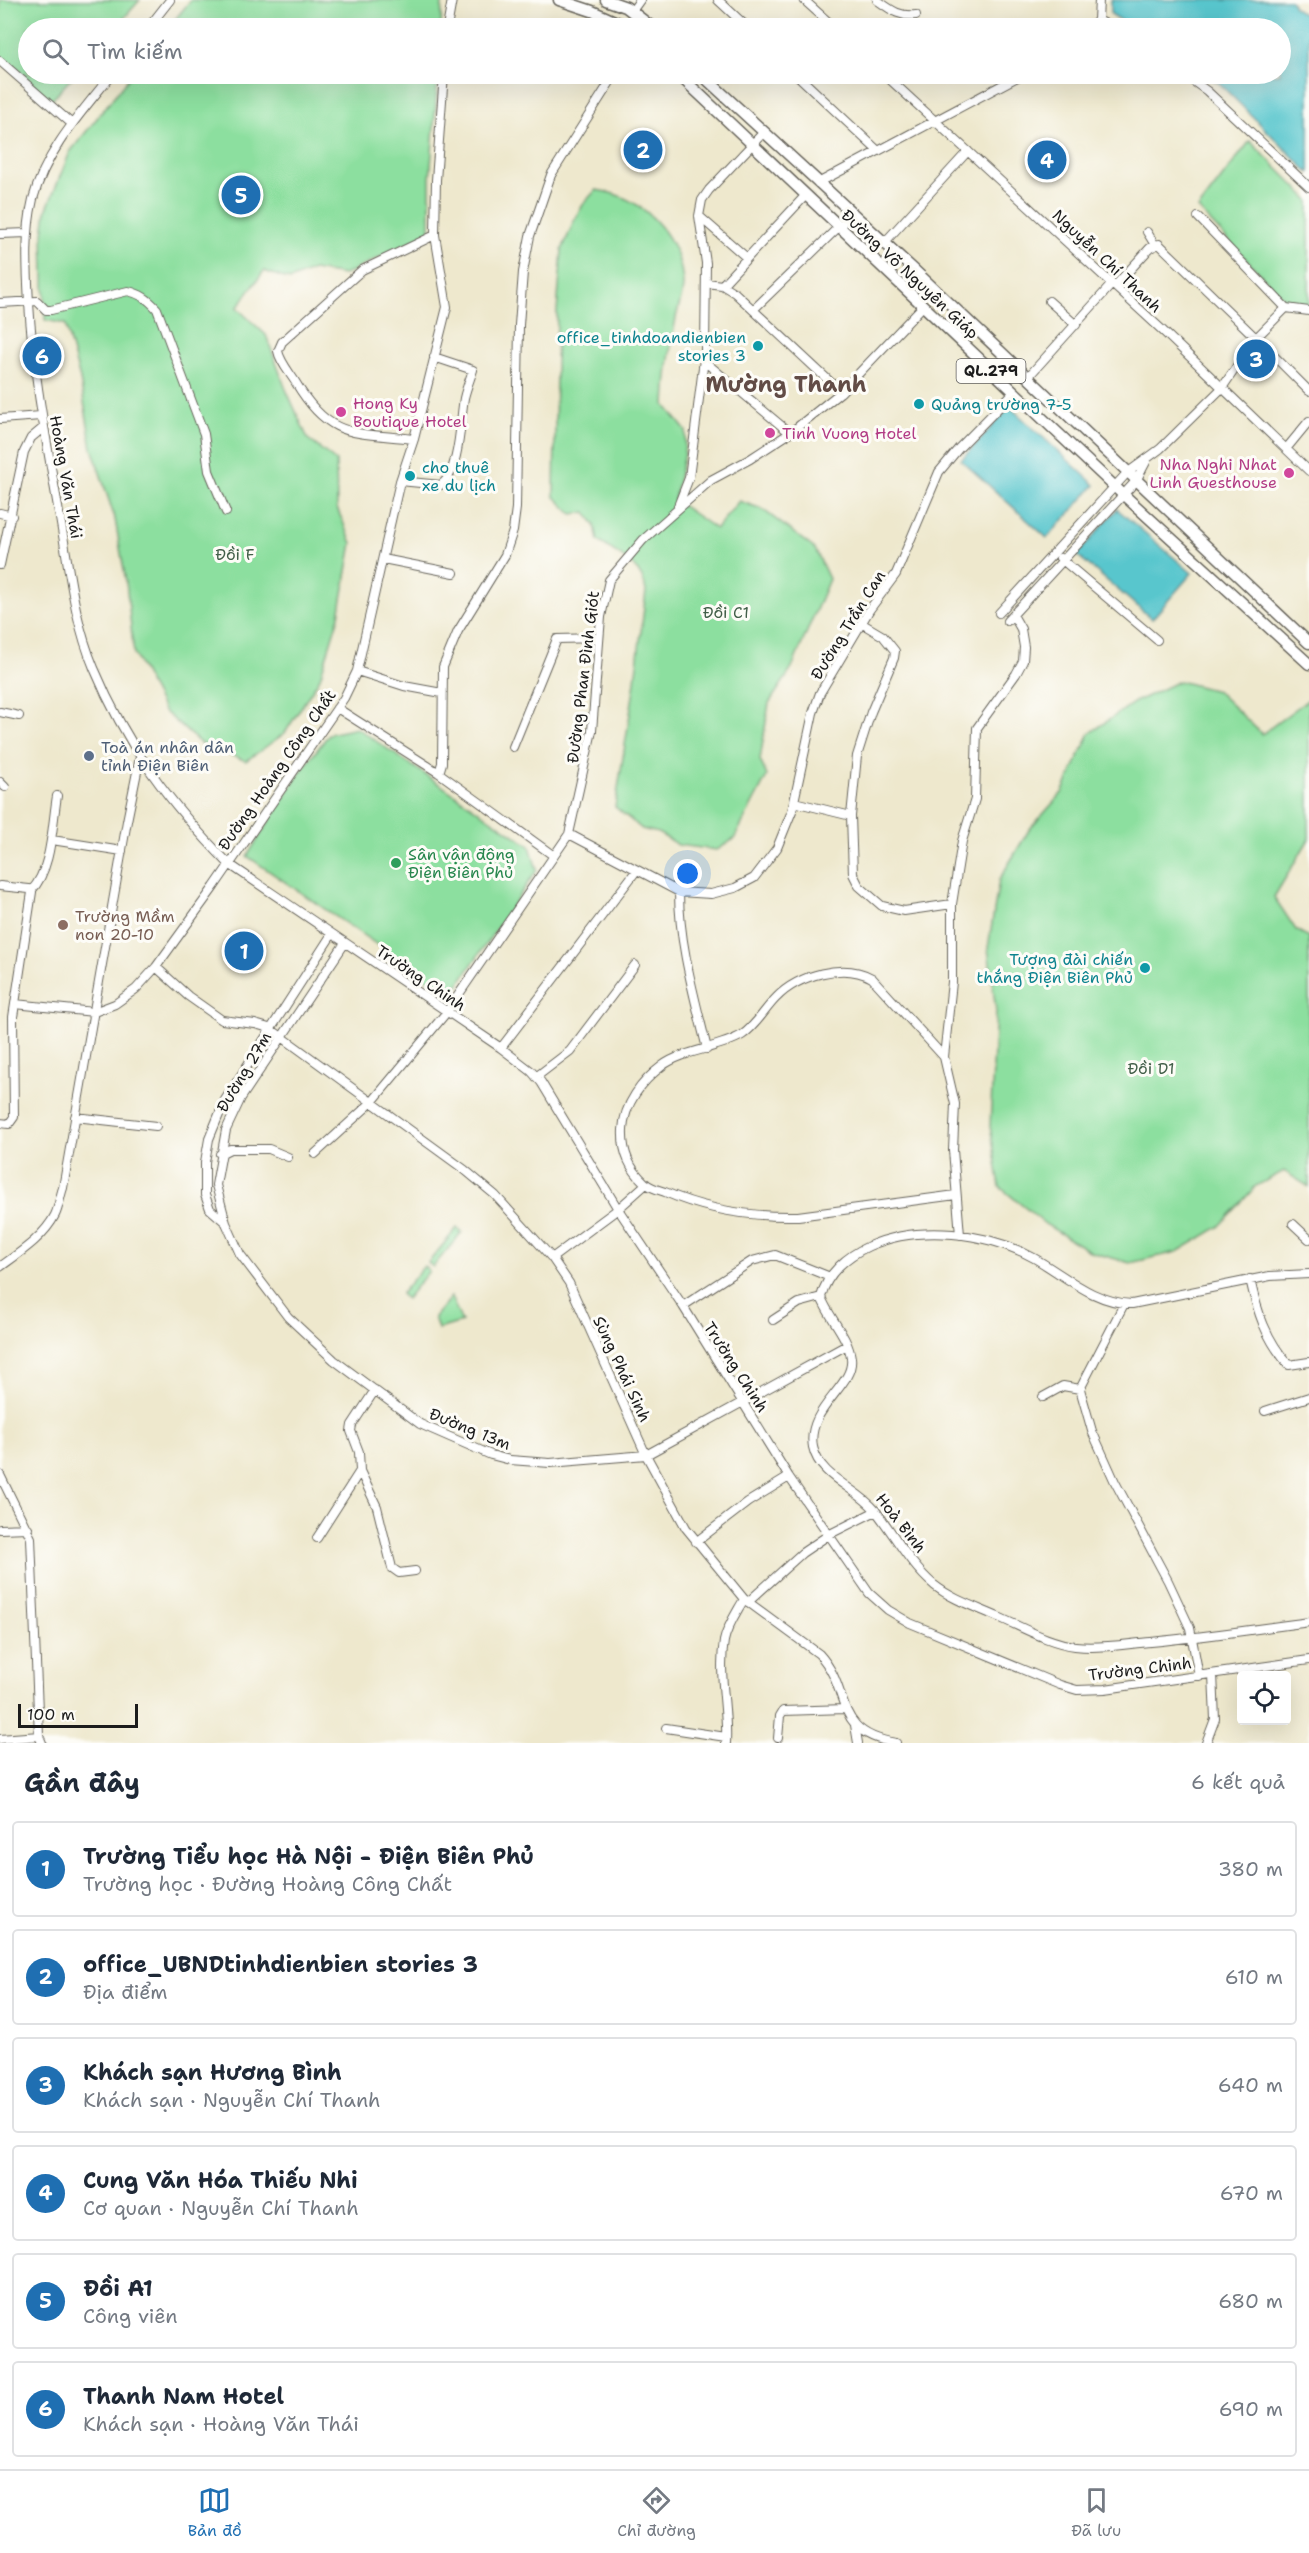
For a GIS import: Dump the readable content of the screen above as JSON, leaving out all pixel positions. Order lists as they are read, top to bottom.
{
  "streets": {
    "highway": ["Đường Võ Nguyên Giáp", "QL.279"],
    "street": [
      "Nguyễn Chí Thanh",
      "Hoàng Văn Thái",
      "Đường Trần Can",
      "Đường Phan Đình Giót",
      "Đường Hoàng Công Chất",
      "Trường Chinh",
      "Đường 27m",
      "Sùng Phái Sinh",
      "Đường 13m",
      "Hoà Bình"
    ]
  },
  "crossings": [
    ["Đường Võ Nguyên Giáp", "Đường Trần Can"],
    ["Đường Võ Nguyên Giáp", "Đường Phan Đình Giót"],
    ["Hoàng Văn Thái", "Đường Hoàng Công Chất"],
    ["Hoàng Văn Thái", "Trường Chinh"],
    ["Đường Trần Can", "Đường Phan Đình Giót"],
    ["Đường Phan Đình Giót", "Trường Chinh"],
    ["Đường Phan Đình Giót", "Sùng Phái Sinh"],
    ["Đường Hoàng Công Chất", "Trường Chinh"],
    ["Trường Chinh", "Đường 27m"],
    ["Trường Chinh", "Đường 13m"],
    ["Đường 27m", "Sùng Phái Sinh"],
    ["Đường 27m", "Đường 13m"],
    ["Sùng Phái Sinh", "Đường 13m"],
    ["Đường 13m", "Hoà Bình"]
  ],
  "districts": ["Mường Thanh"],
  "parks": ["Đồi F", "Đồi C1", "Đồi D1"],
  "places": [
    "office_tinhdoandienbien stories 3",
    "Quảng trường 7-5",
    "Hong Ky Boutique Hotel",
    "Tinh Vuong Hotel",
    "Nha Nghi Nhat Linh Guesthouse",
    "cho thuê xe du lịch",
    "Toà án nhân dân tỉnh Điện Biên",
    "Sân vận động Điện Biên Phủ",
    "Trường Mầm non 20-10",
    "Tượng đài chiến thắng Điện Biên Phủ"
  ],
  "scale_bar": "100 m",
  "page": {
    "search": "Tìm kiếm",
    "pins": [
      "2",
      "4",
      "5",
      "6",
      "3",
      "1"
    ],
    "scale": "100 m",
    "heading": ["Gần đây", "6 kết quả"],
    "list": [
      {
        "mark": "1",
        "name": "Trường Tiểu học Hà Nội - Điện Biên Phủ",
        "note": "Trường học · Đường Hoàng Công Chất",
        "value": "380 m"
      },
      {
        "mark": "2",
        "name": "office_UBNDtinhdienbien stories 3",
        "note": "Địa điểm",
        "value": "610 m"
      },
      {
        "mark": "3",
        "name": "Khách sạn Hương Bình",
        "note": "Khách sạn · Nguyễn Chí Thanh",
        "value": "640 m"
      },
      {
        "mark": "4",
        "name": "Cung Văn Hóa Thiếu Nhi",
        "note": "Cơ quan · Nguyễn Chí Thanh",
        "value": "670 m"
      },
      {
        "mark": "5",
        "name": "Đồi A1",
        "note": "Công viên",
        "value": "680 m"
      },
      {
        "mark": "6",
        "name": "Thanh Nam Hotel",
        "note": "Khách sạn · Hoàng Văn Thái",
        "value": "690 m"
      }
    ],
    "nav": ["Bản đồ", "Chỉ đường", "Đã lưu"]
  }
}
